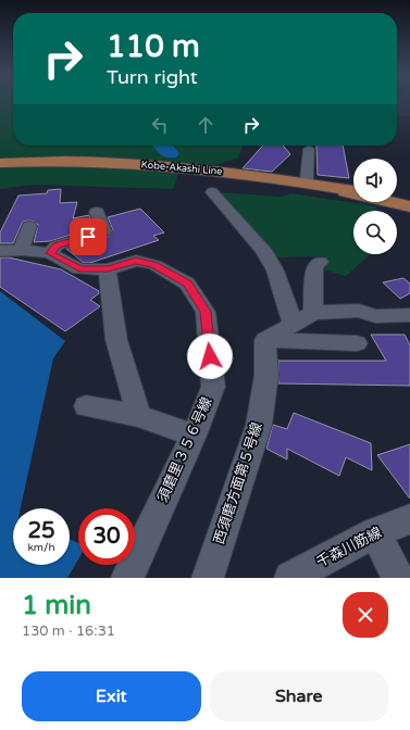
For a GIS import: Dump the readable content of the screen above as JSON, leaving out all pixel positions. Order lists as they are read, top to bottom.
{
  "streets": {
    "main road": ["Kobe-Akashi Line"],
    "street": ["須磨里３５６号線", "西須磨方面第５号線", "千森川筋線"]
  },
  "page": {
    "turn": ["110 m", "Turn right"],
    "speed": "25 km/h",
    "limit": "30",
    "heading": ["1 min", "130 m · 16:31"],
    "buttons": ["Exit", "Share"]
  }
}
